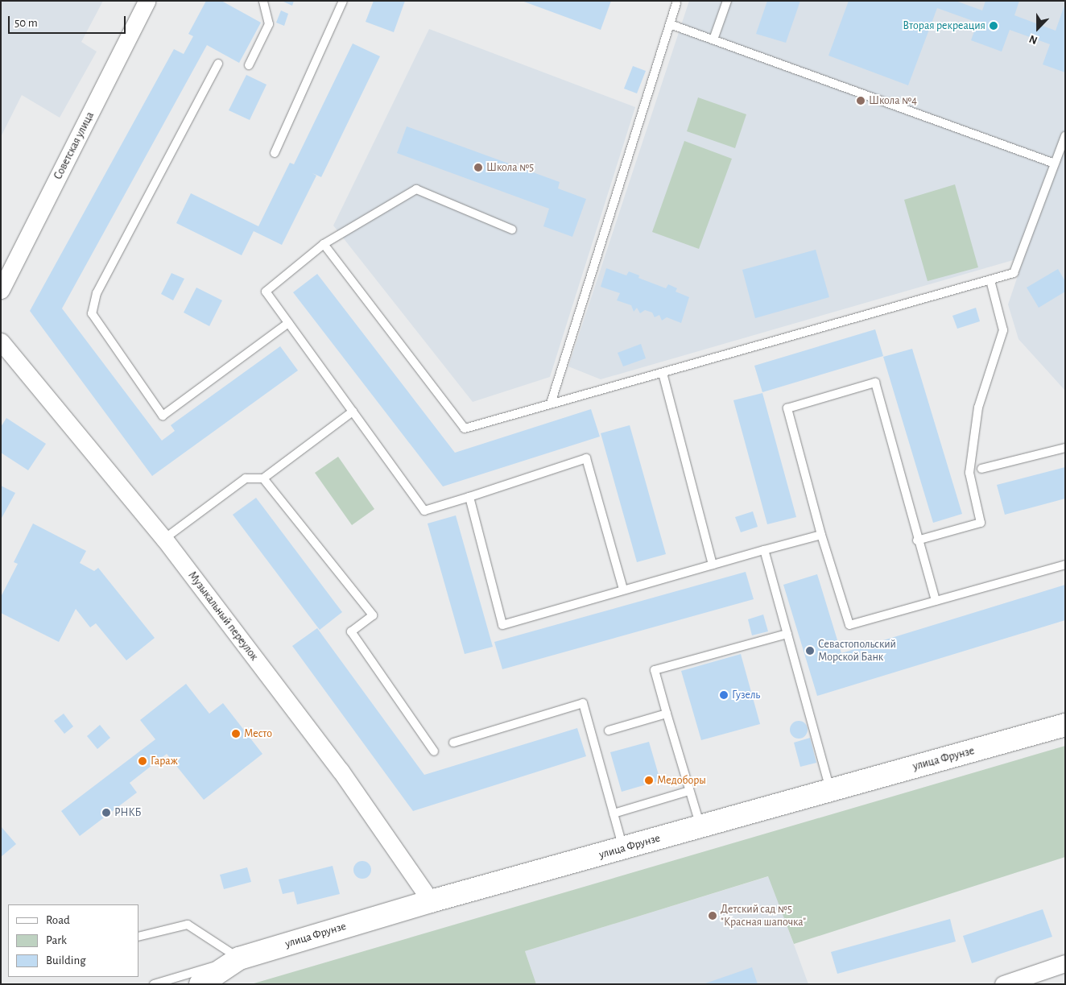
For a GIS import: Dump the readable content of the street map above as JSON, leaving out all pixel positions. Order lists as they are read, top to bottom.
{
  "streets": {
    "main road": ["улица Фрунзе"],
    "street": ["Советская улица", "Музыкальный переулок"]
  },
  "crossings": [
    ["Музыкальный переулок", "улица Фрунзе"]
  ],
  "places": [
    "Вторая рекреация",
    "Школа №4",
    "Школа №5",
    "Севастопольский Морской Банк",
    "Гузель",
    "Место",
    "Гараж",
    "Медоборы",
    "РНКБ",
    "Детский сад №5 \"Красная шапочка\""
  ],
  "legend": ["Road", "Park", "Building"],
  "scale_bar": "50 m",
  "north": "bottom"
}
